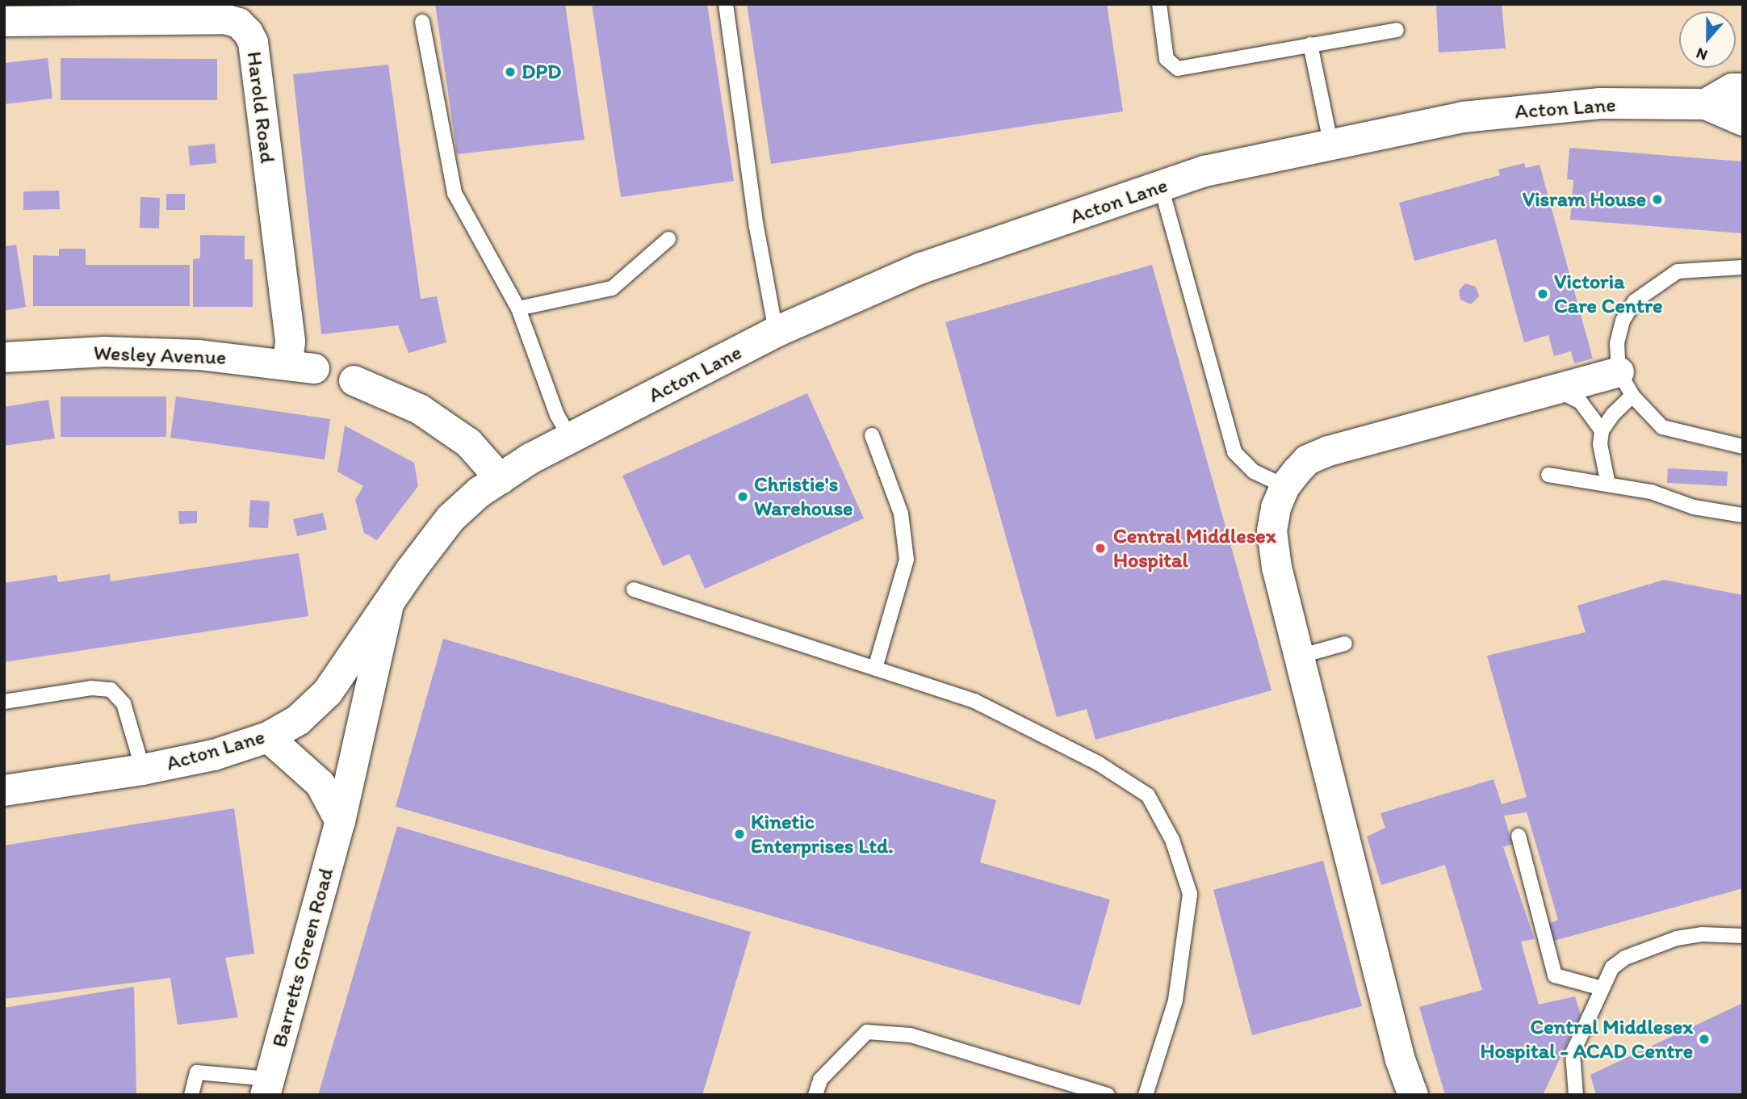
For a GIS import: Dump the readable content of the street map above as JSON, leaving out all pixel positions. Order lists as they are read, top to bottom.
{
  "streets": {
    "main road": ["Acton Lane"],
    "street": ["Harold Road", "Wesley Avenue", "Barretts Green Road"]
  },
  "crossings": [
    ["Harold Road", "Wesley Avenue"],
    ["Acton Lane", "Barretts Green Road"]
  ],
  "places": [
    "DPD",
    "Visram House",
    "Victoria Care Centre",
    "Christie's Warehouse",
    "Central Middlesex Hospital",
    "Kinetic Enterprises Ltd.",
    "Central Middlesex Hospital - ACAD Centre"
  ],
  "north": "bottom"
}
